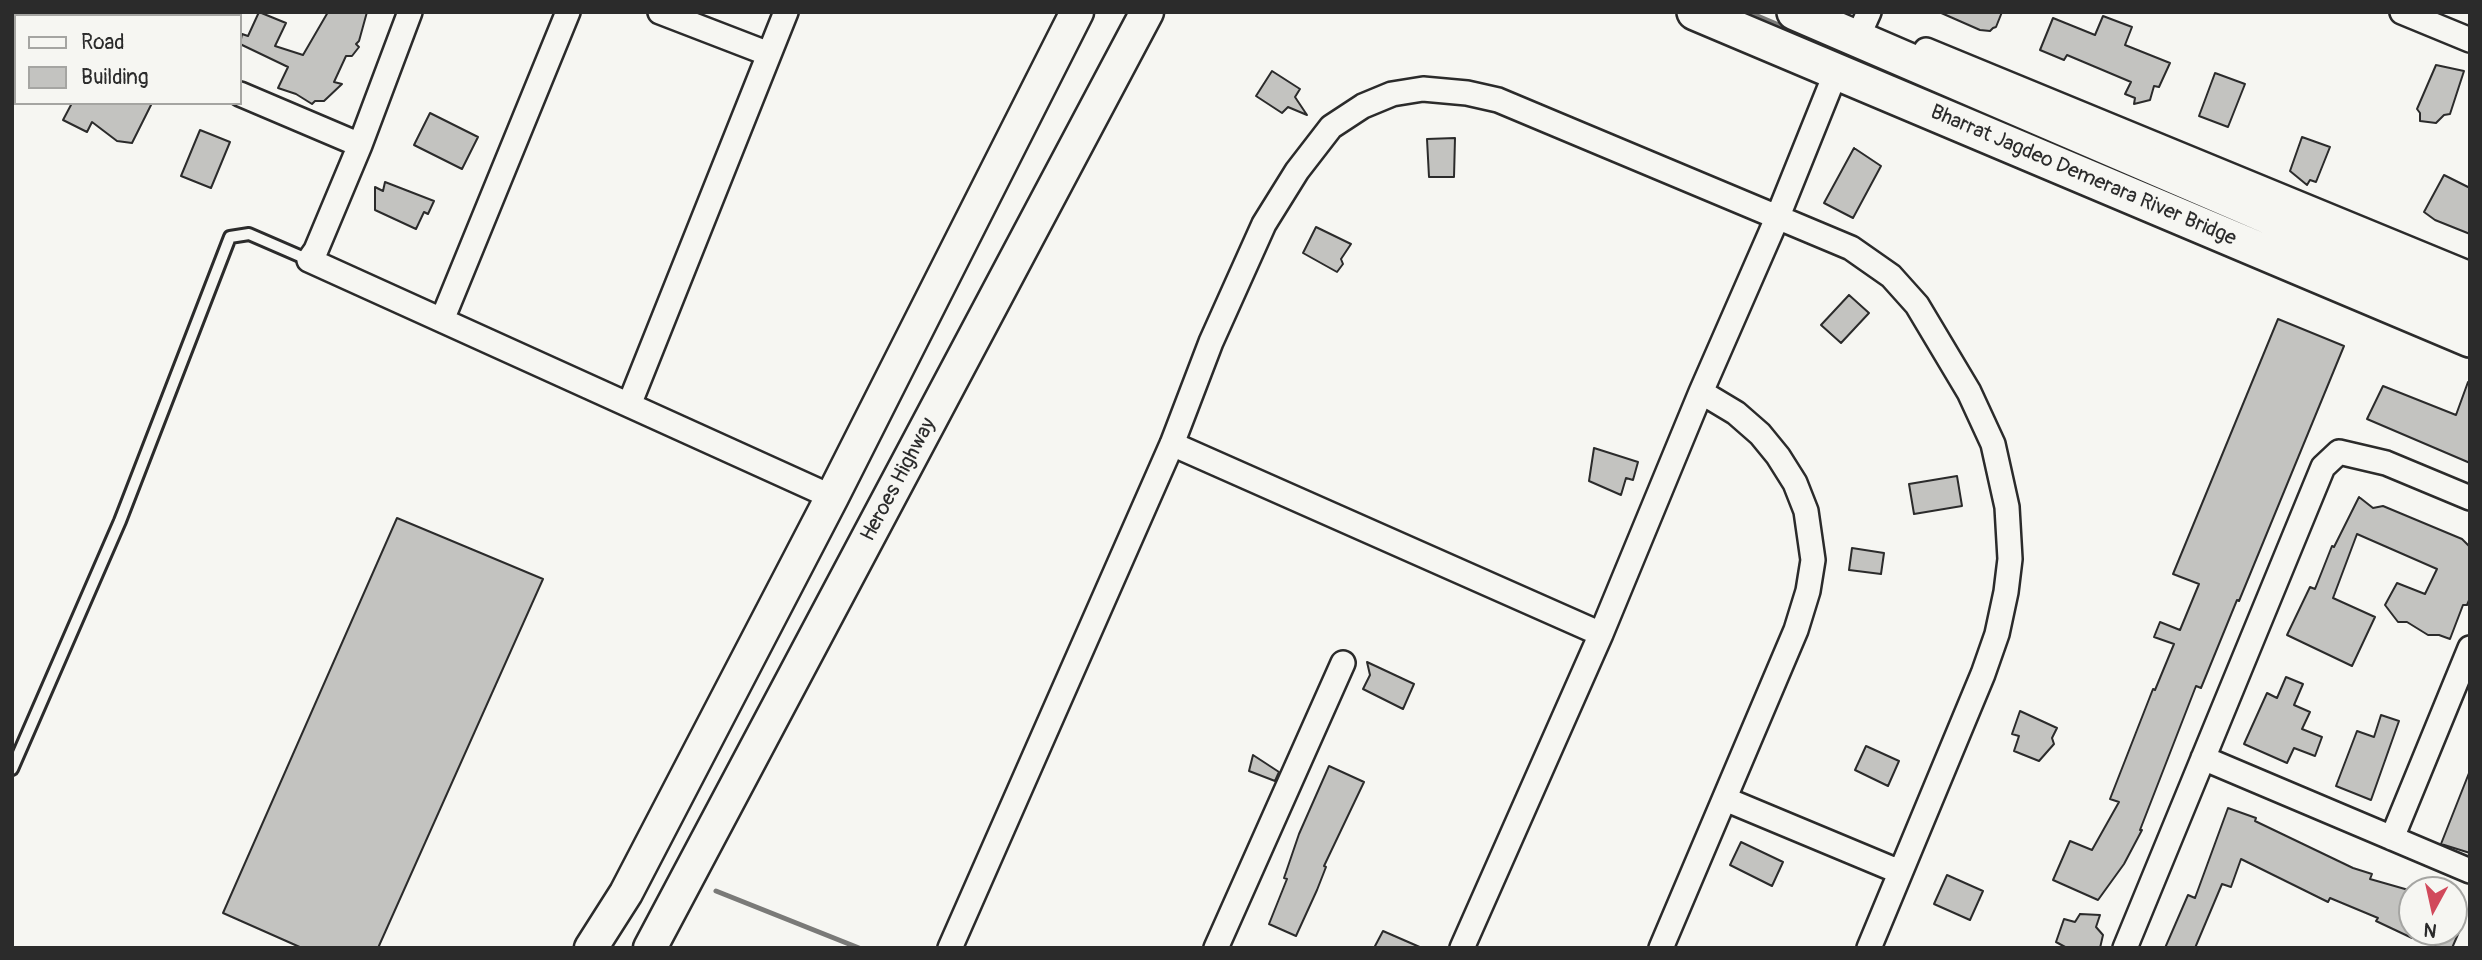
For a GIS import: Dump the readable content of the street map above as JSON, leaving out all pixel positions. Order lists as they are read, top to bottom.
{
  "streets": {
    "main road": ["Bharrat Jagdeo Demerara River Bridge", "Heroes Highway"]
  },
  "legend": ["Road", "Building"],
  "north": "bottom"
}
